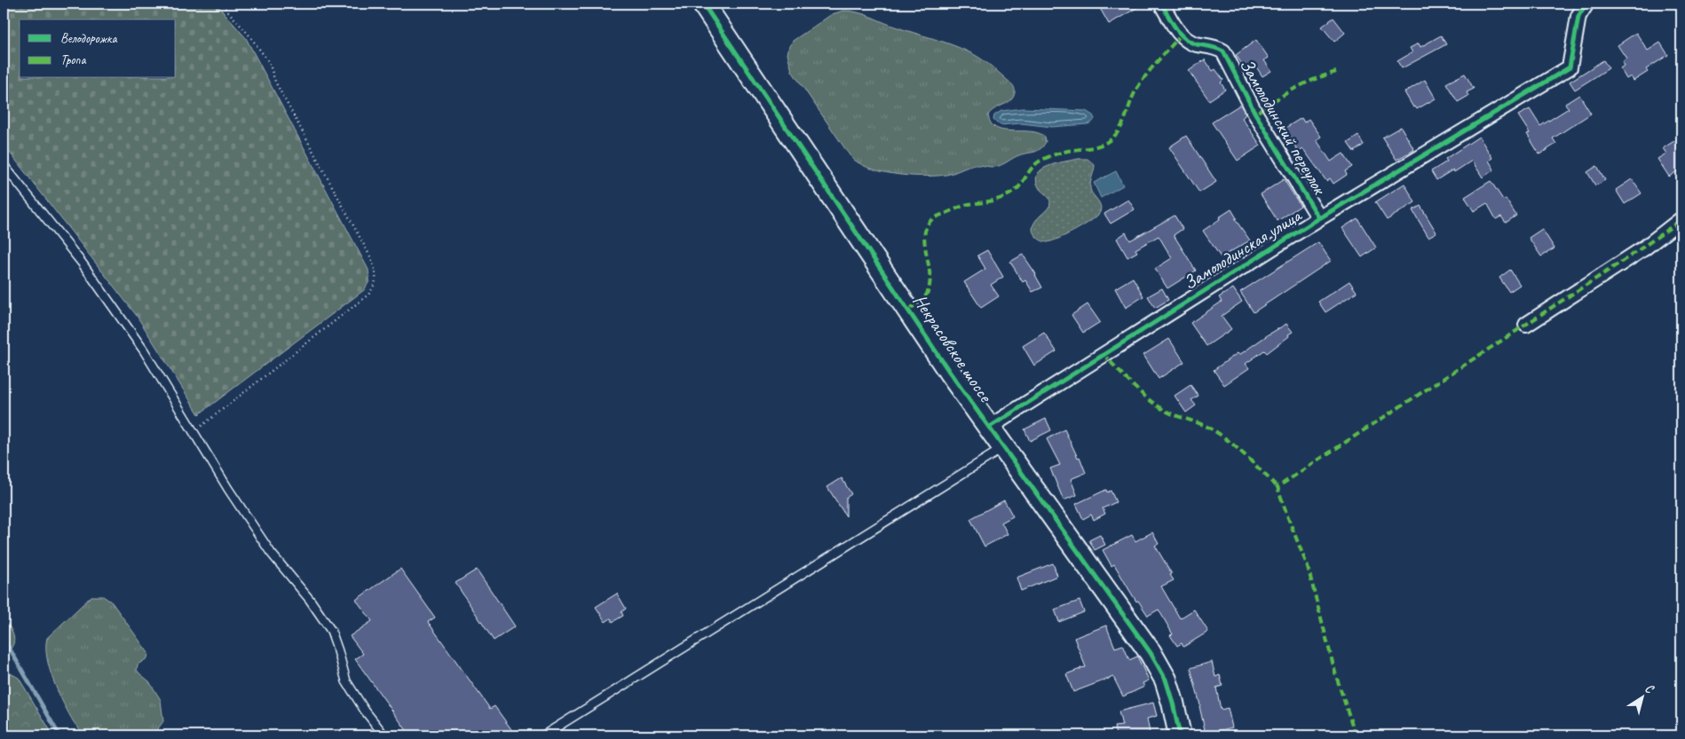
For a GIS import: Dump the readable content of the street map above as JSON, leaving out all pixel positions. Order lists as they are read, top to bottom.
{
  "streets": {
    "street": ["Замолодинский переулок", "Замолодинская улица", "Некрасовское шоссе"]
  },
  "crossings": [
    ["Замолодинский переулок", "Замолодинская улица"],
    ["Замолодинская улица", "Некрасовское шоссе"]
  ],
  "legend": ["Велодорожка", "Тропа"],
  "north": "top right"
}
